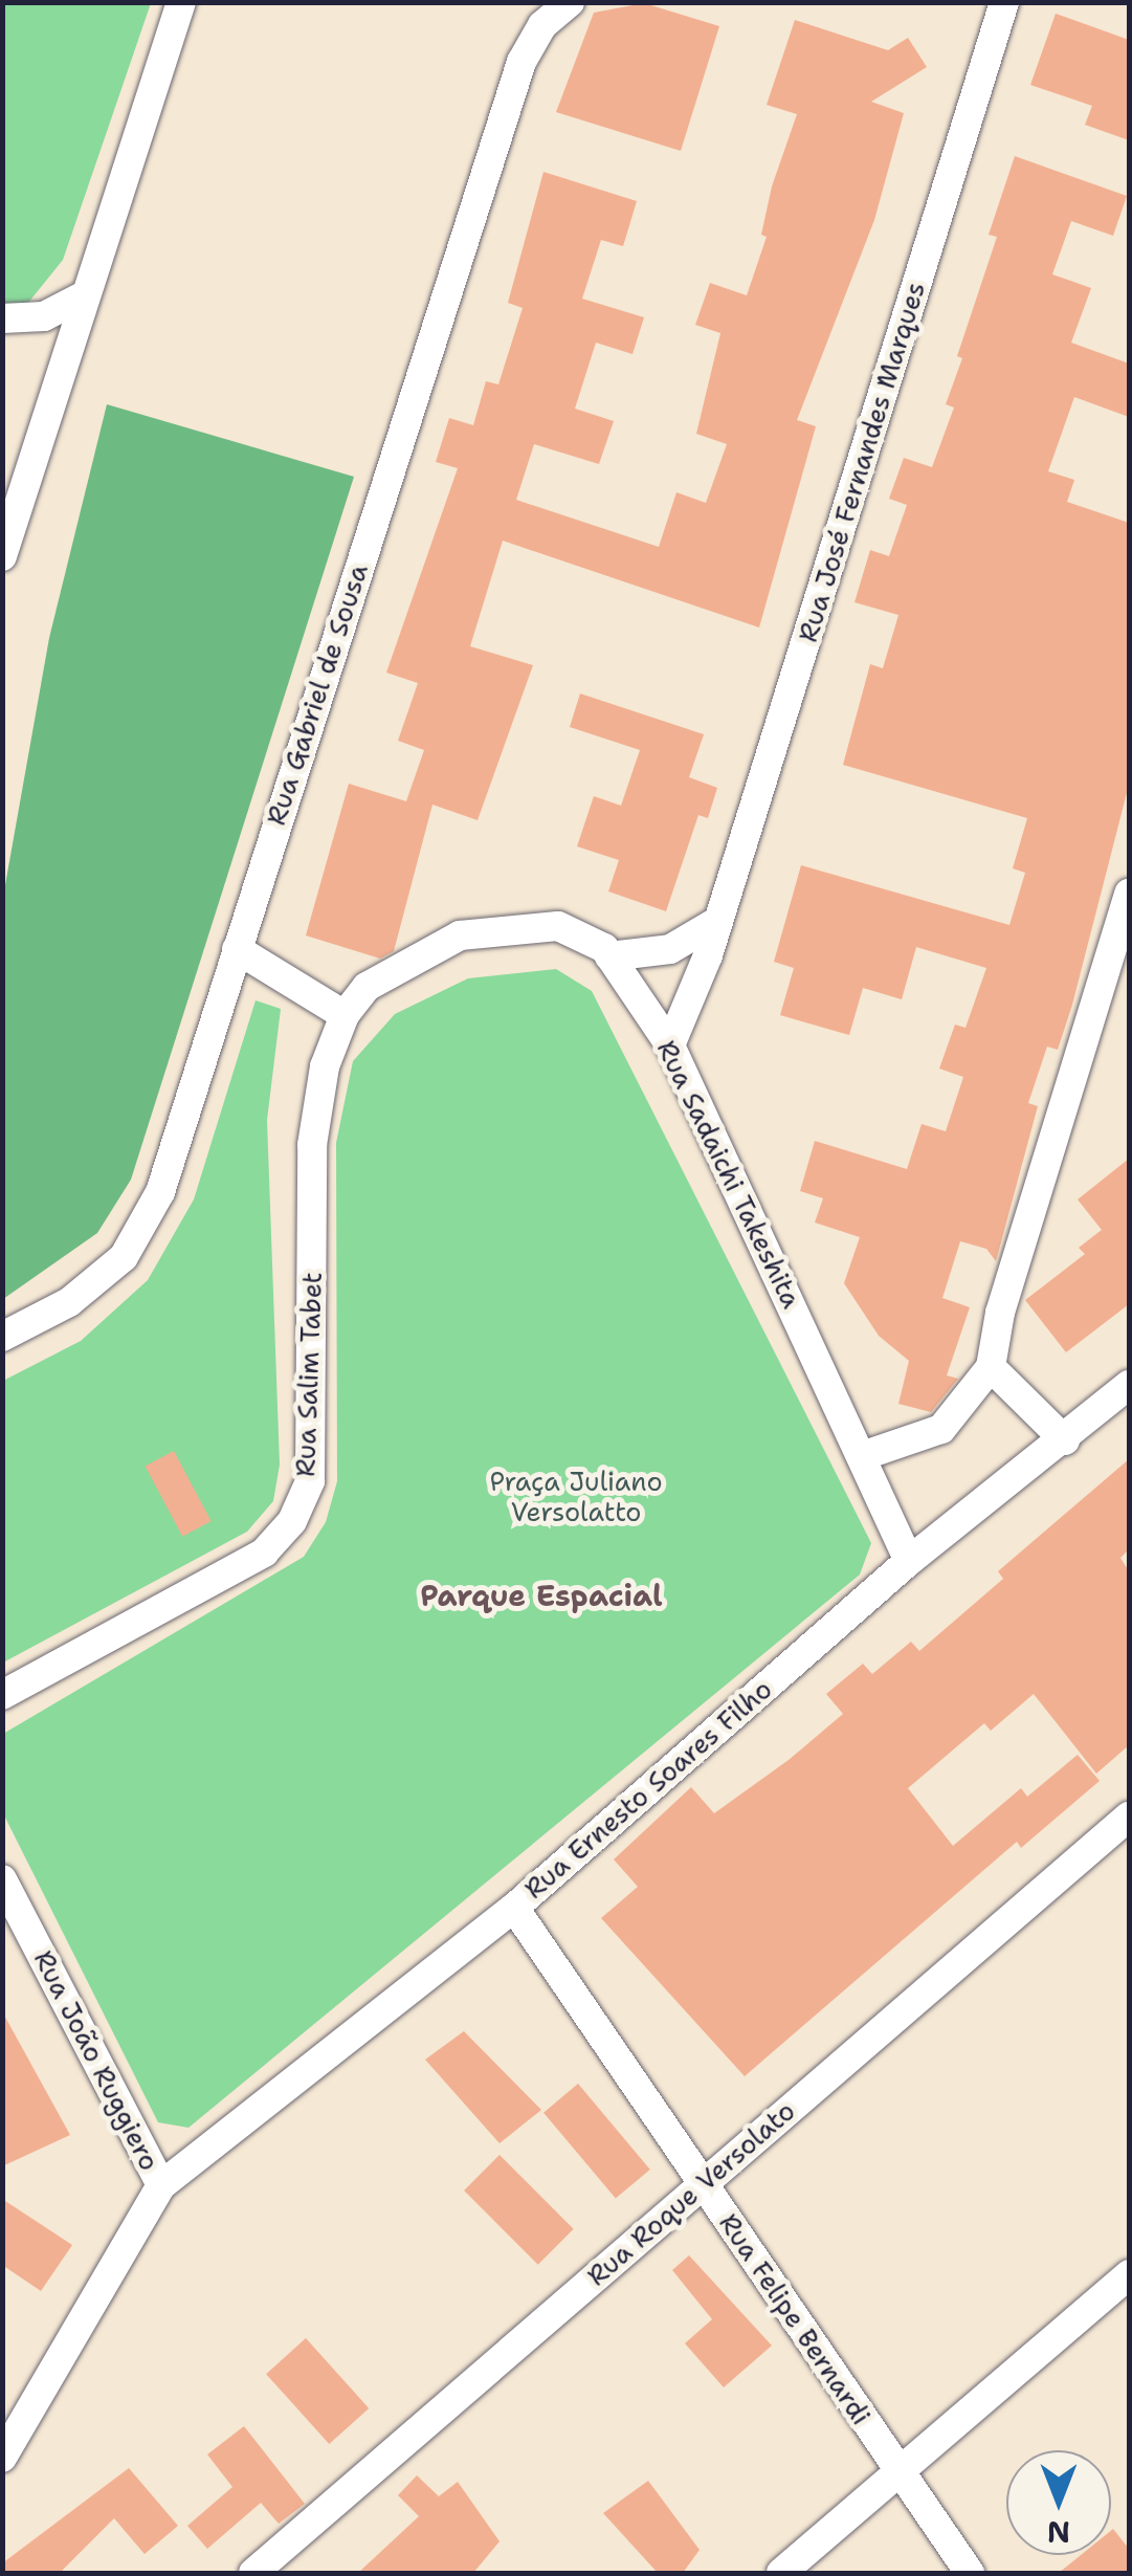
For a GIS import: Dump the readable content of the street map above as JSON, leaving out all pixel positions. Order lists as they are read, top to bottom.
{
  "streets": {
    "street": [
      "Rua José Fernandes Marques",
      "Rua Gabriel de Sousa",
      "Rua Sadaichi Takeshita",
      "Rua Salim Tabet",
      "Rua Ernesto Soares Filho",
      "Rua João Ruggiero",
      "Rua Roque Versolato",
      "Rua Felipe Bernardi"
    ]
  },
  "crossings": [
    ["Rua José Fernandes Marques", "Rua Sadaichi Takeshita"],
    ["Rua Sadaichi Takeshita", "Rua Salim Tabet"],
    ["Rua Sadaichi Takeshita", "Rua Ernesto Soares Filho"],
    ["Rua Ernesto Soares Filho", "Rua João Ruggiero"],
    ["Rua Ernesto Soares Filho", "Rua Felipe Bernardi"],
    ["Rua Roque Versolato", "Rua Felipe Bernardi"]
  ],
  "districts": ["Parque Espacial"],
  "parks": ["Praça Juliano Versolatto"],
  "north": "bottom"
}
